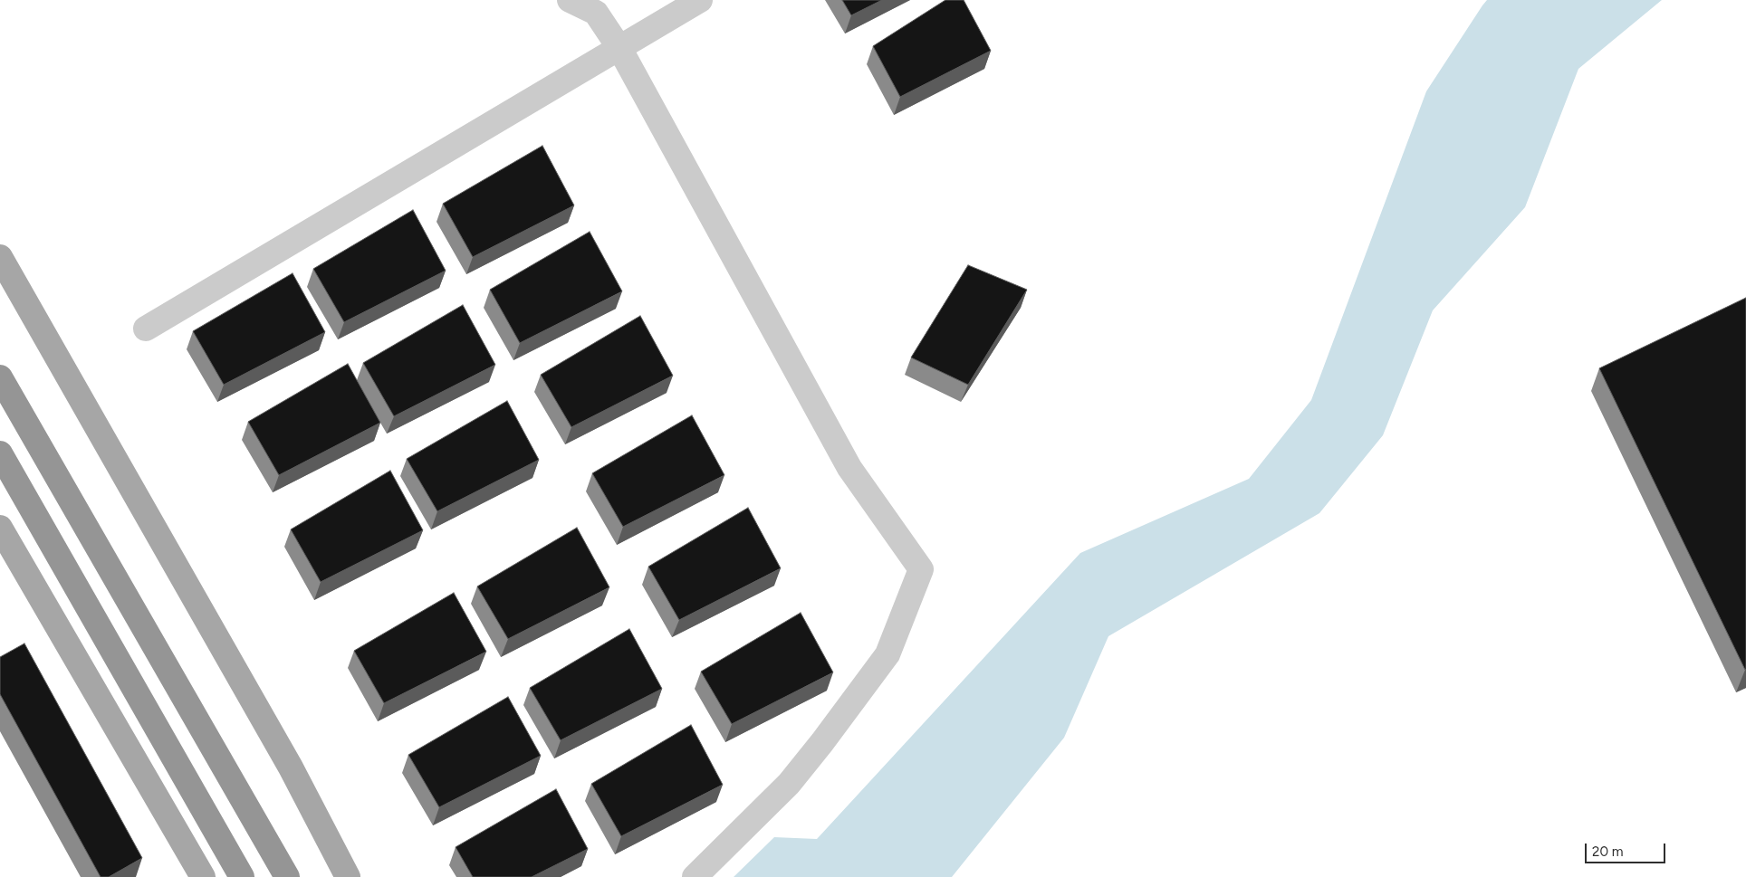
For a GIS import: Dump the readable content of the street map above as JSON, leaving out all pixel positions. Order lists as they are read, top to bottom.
{
  "scale_bar": "20 m"
}
